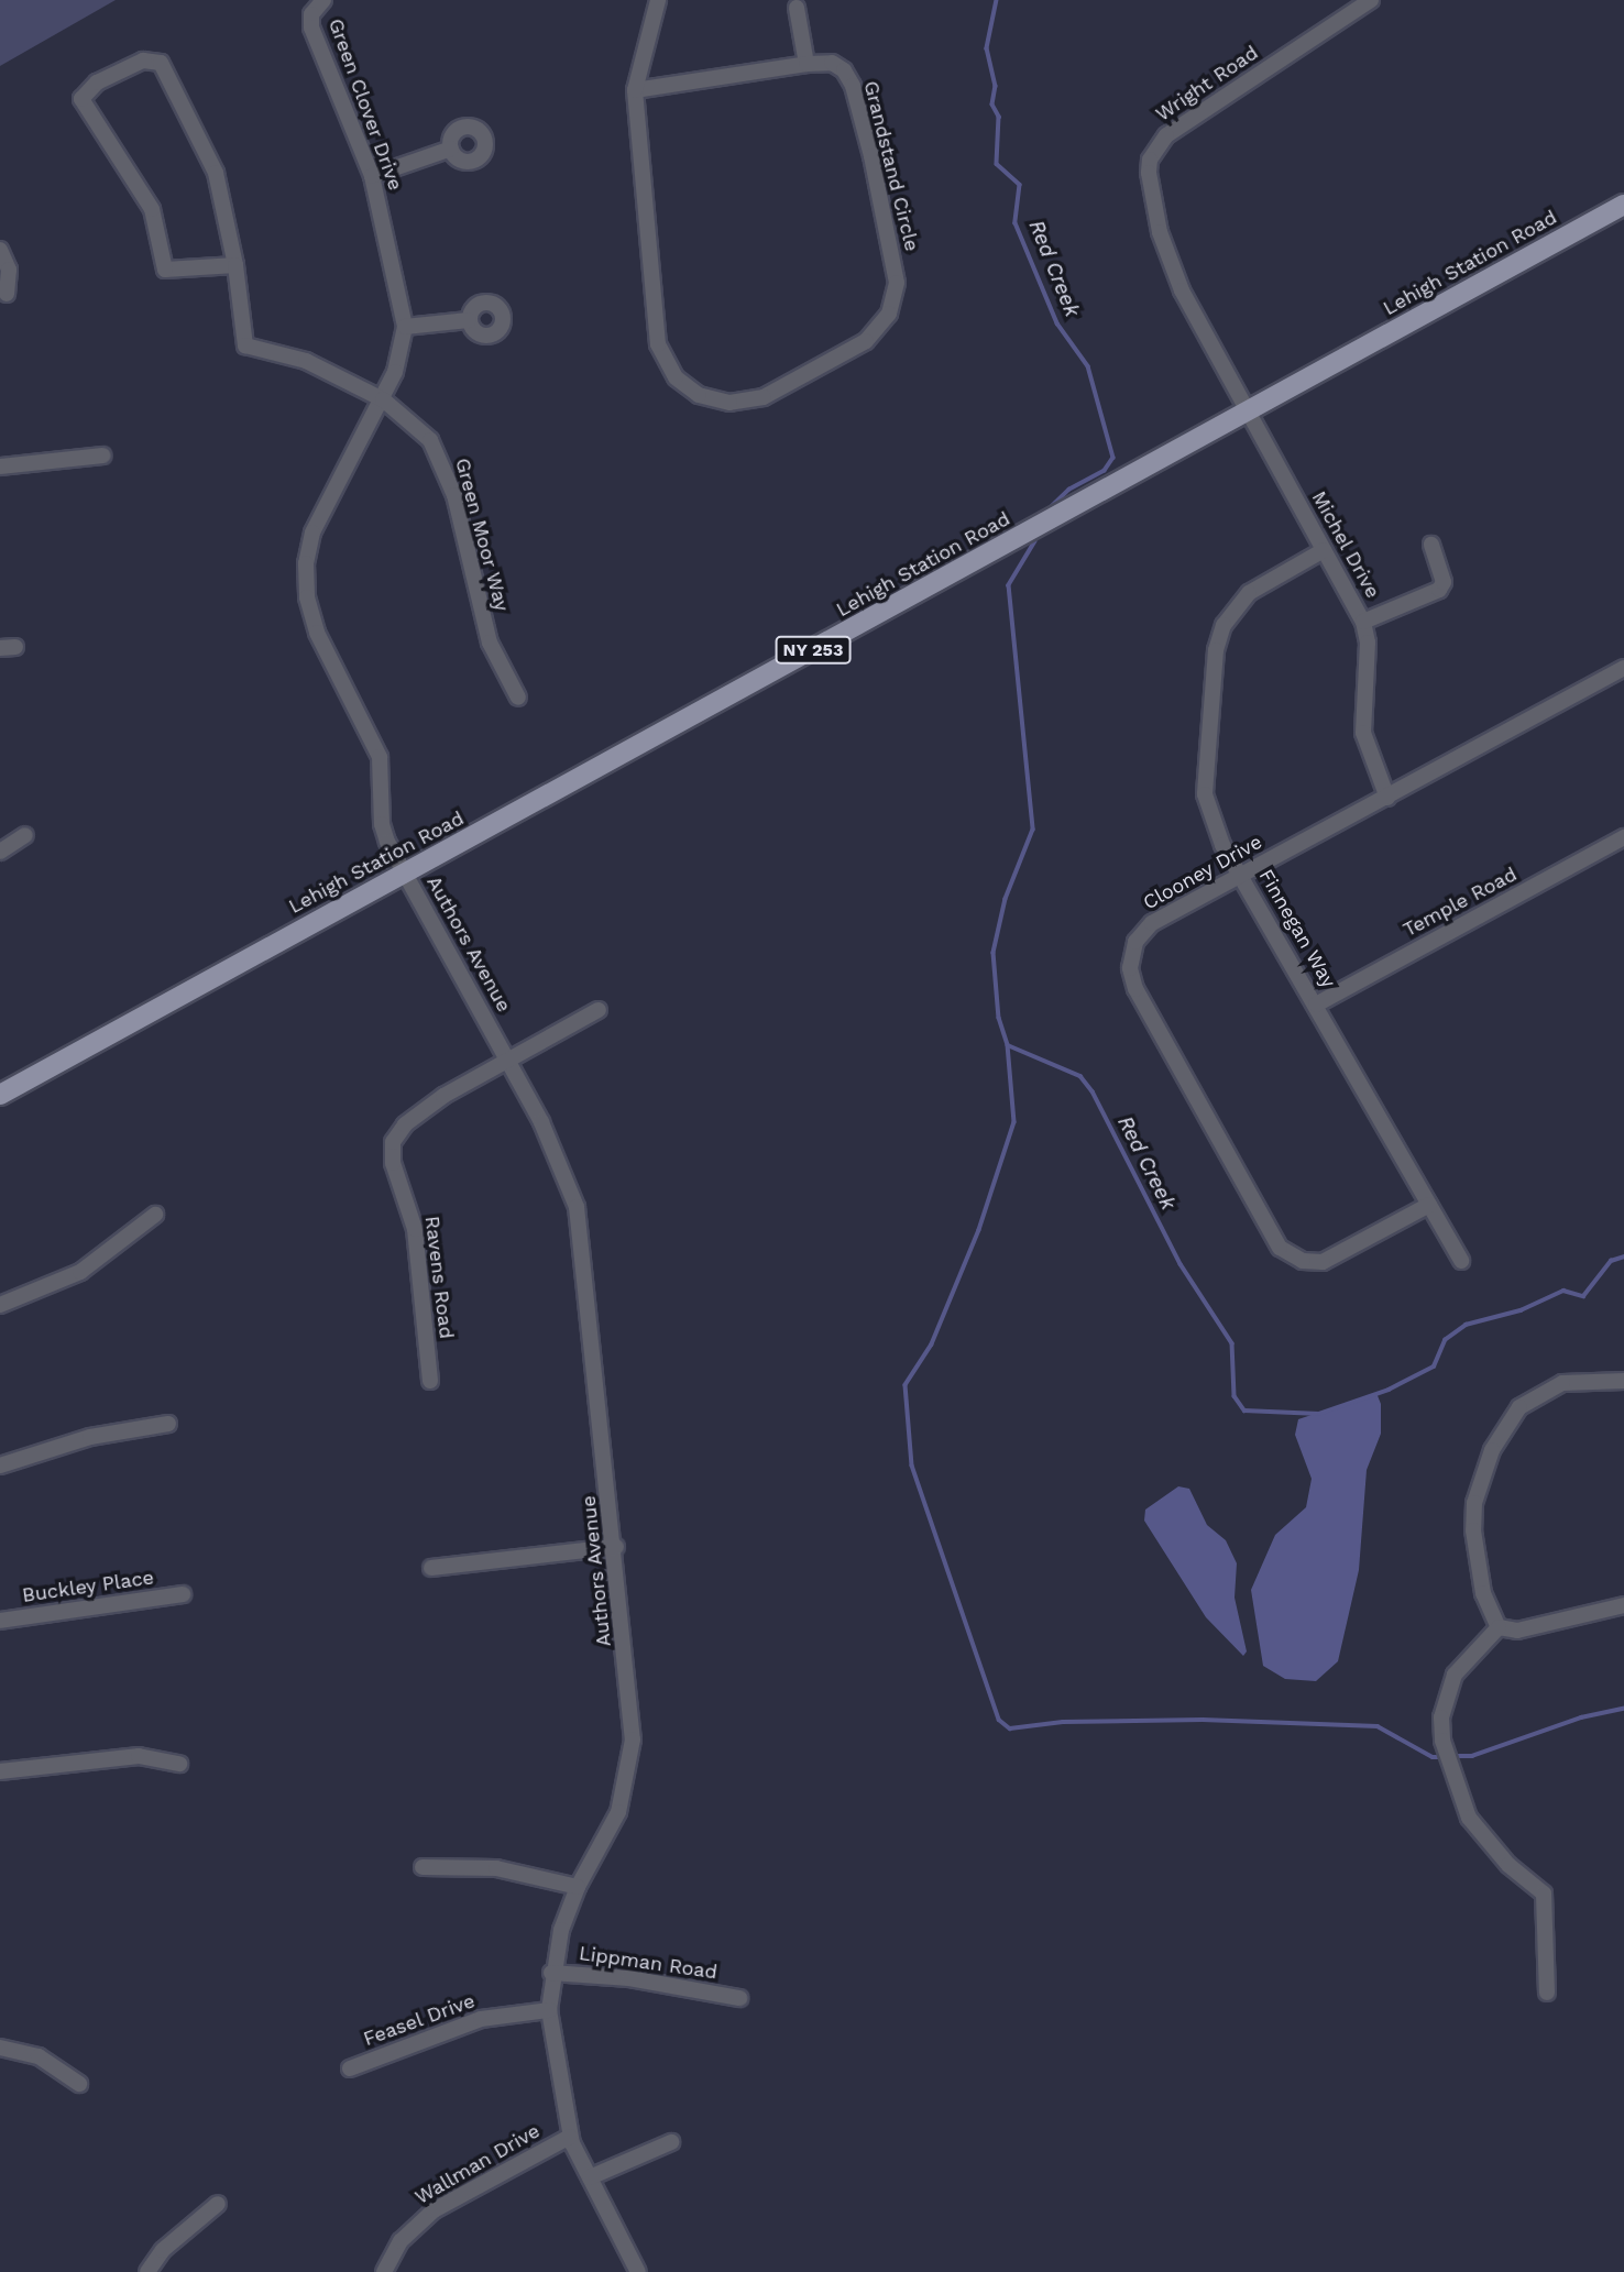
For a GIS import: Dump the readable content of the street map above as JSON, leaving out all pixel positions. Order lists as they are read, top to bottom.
{
  "streets": {
    "main road": ["Lehigh Station Road", "NY 253"],
    "street": [
      "Wright Road",
      "Green Clover Drive",
      "Grandstand Circle",
      "Green Moor Way",
      "Michel Drive",
      "Clooney Drive",
      "Temple Road",
      "Finnegan Way",
      "Authors Avenue",
      "Ravens Road",
      "Buckley Place",
      "Lippman Road",
      "Feasel Drive",
      "Wallman Drive"
    ]
  },
  "crossings": [
    ["Wright Road", "Lehigh Station Road"],
    ["Wright Road", "Michel Drive"],
    ["Green Clover Drive", "Lehigh Station Road"],
    ["Green Clover Drive", "Green Moor Way"],
    ["Green Clover Drive", "Authors Avenue"],
    ["Lehigh Station Road", "Michel Drive"],
    ["Lehigh Station Road", "Authors Avenue"],
    ["Michel Drive", "Clooney Drive"],
    ["Michel Drive", "Finnegan Way"],
    ["Clooney Drive", "Finnegan Way"],
    ["Temple Road", "Finnegan Way"],
    ["Authors Avenue", "Ravens Road"],
    ["Authors Avenue", "Lippman Road"],
    ["Authors Avenue", "Feasel Drive"],
    ["Authors Avenue", "Wallman Drive"]
  ],
  "water": ["Red Creek"]
}
